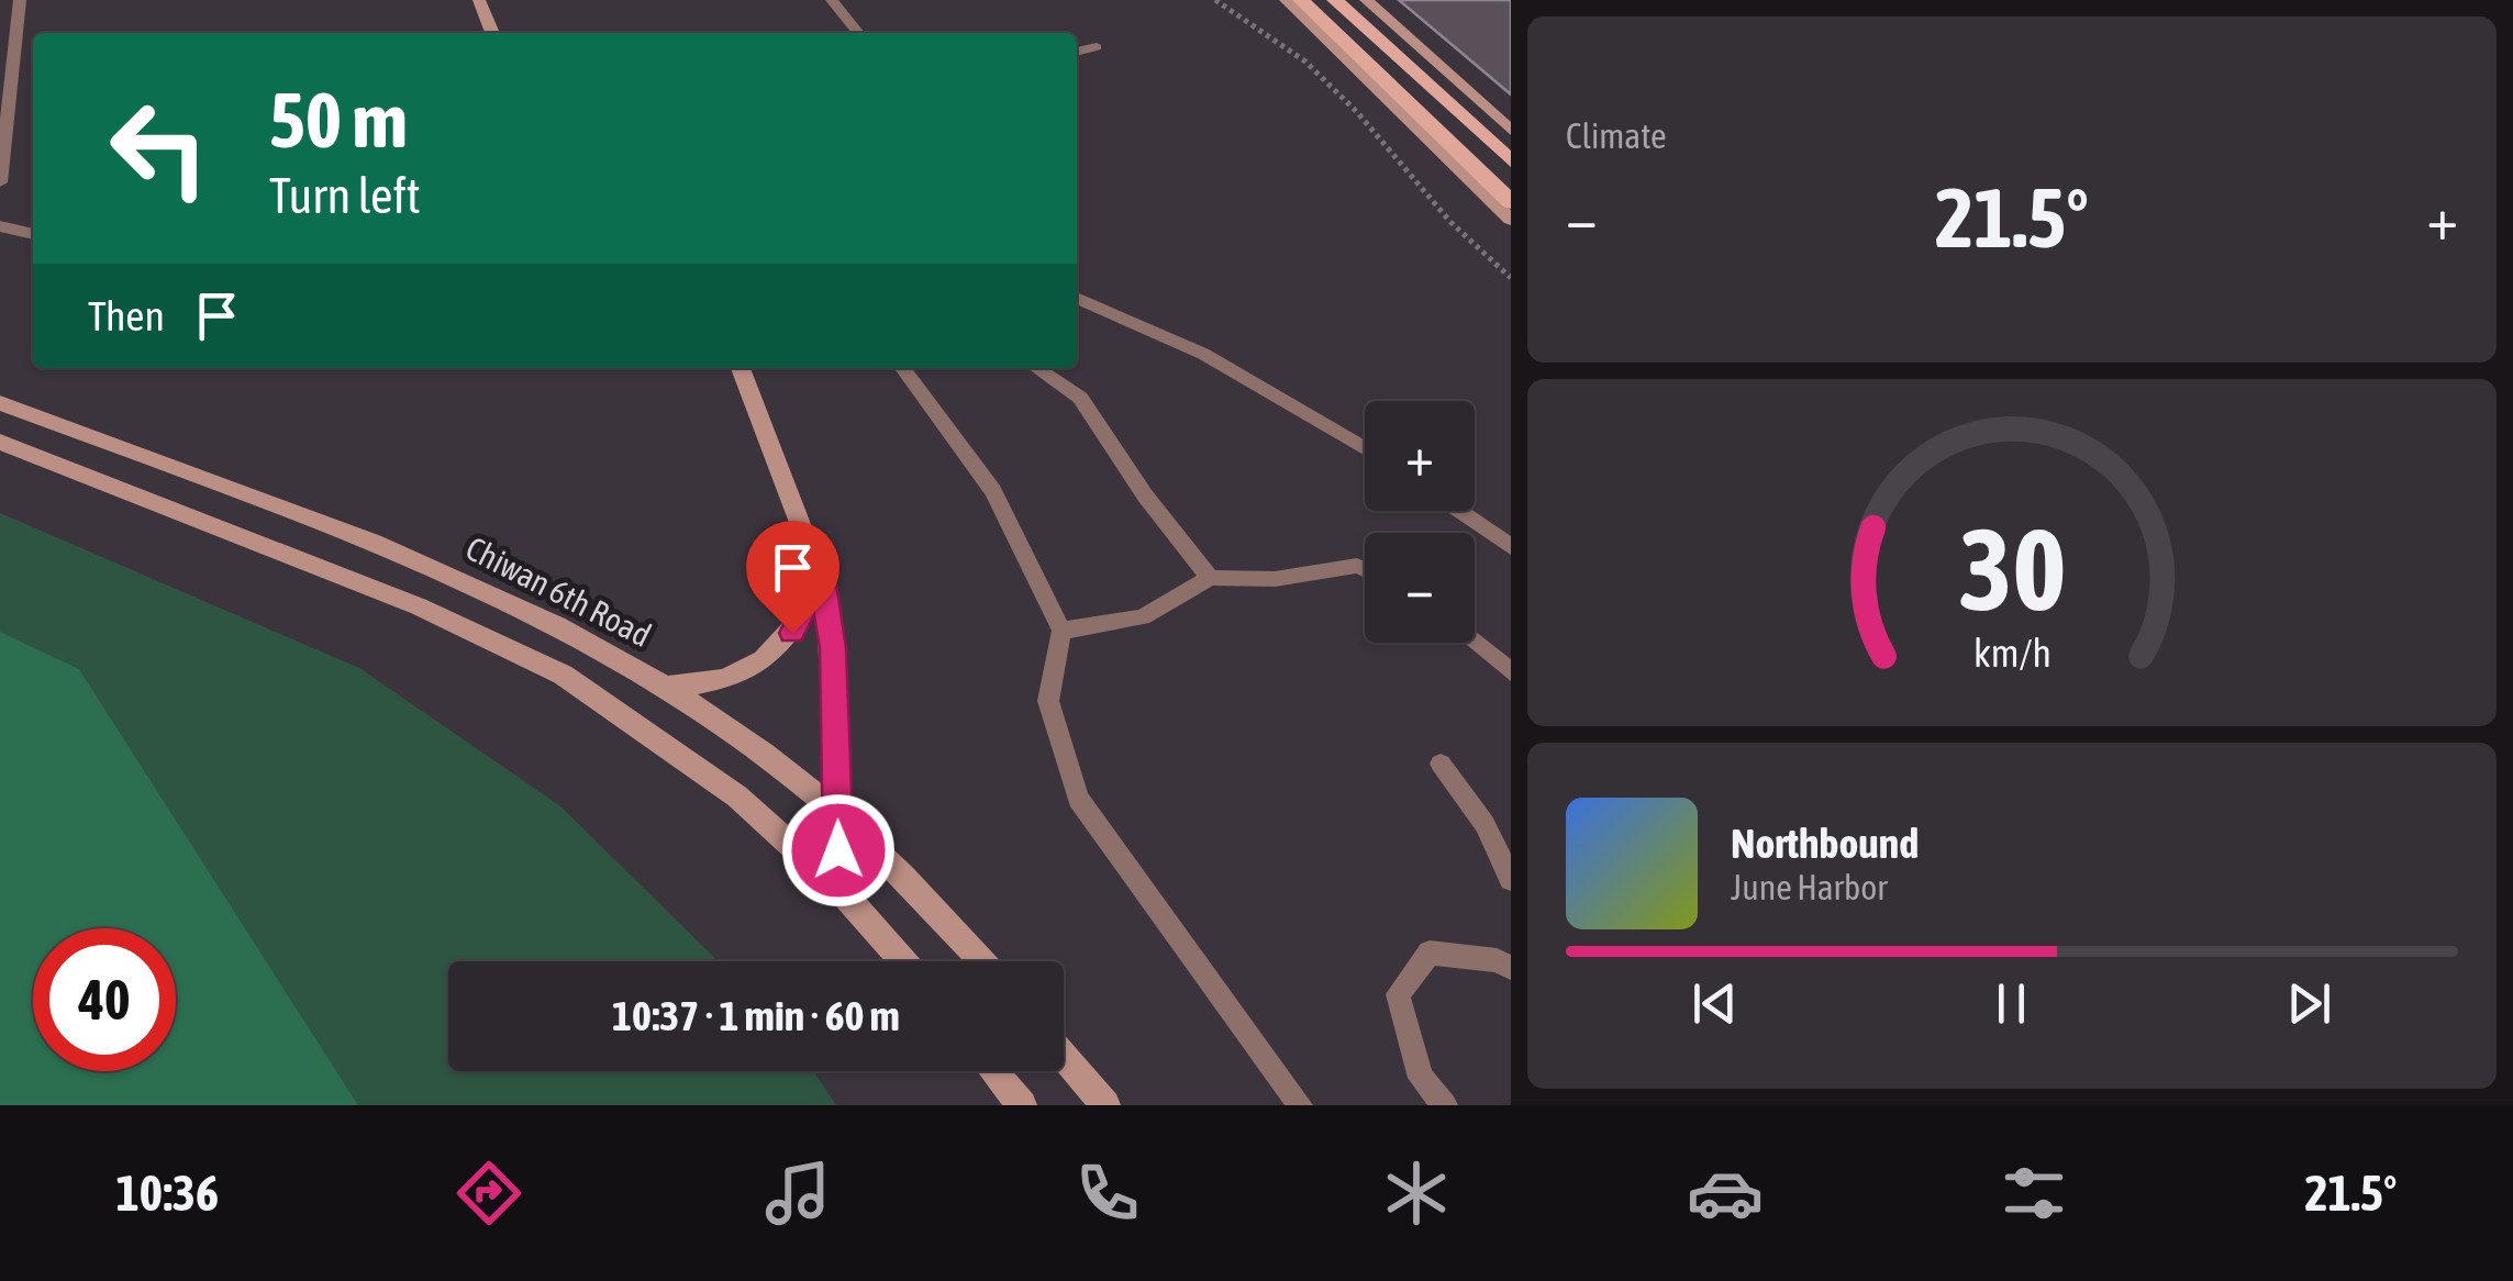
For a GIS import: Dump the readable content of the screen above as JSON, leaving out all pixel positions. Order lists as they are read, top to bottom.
{
  "streets": {
    "street": ["Chiwan 6th Road"]
  },
  "page": {
    "tile": "Climate",
    "turn": ["50 m", "Turn left"],
    "heat": ["−", "21.5°", "+"],
    "then": "Then",
    "map_buttons": ["+", "−"],
    "song": ["Northbound", "June Harbor"],
    "limit": "40",
    "trip": "10:37 · 1 min · 60 m",
    "tabs": ["10:36", "21.5°"],
    "gauge": ["30", "km/h"]
  }
}
